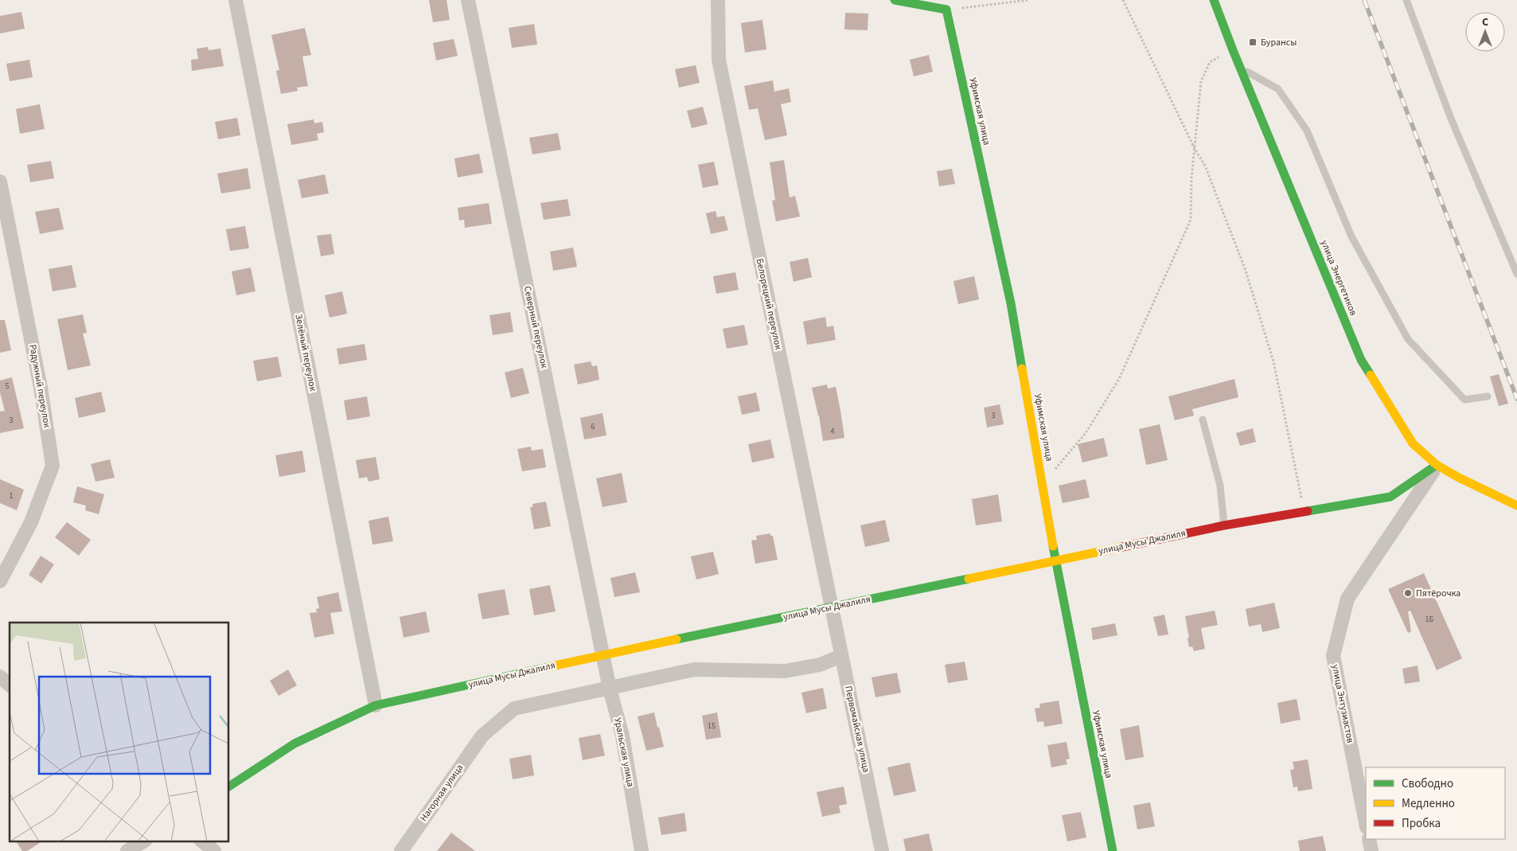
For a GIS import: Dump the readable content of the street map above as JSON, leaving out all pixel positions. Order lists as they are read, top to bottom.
{
  "streets": {
    "street": [
      "Уфимская улица",
      "улица Энергетиков",
      "Белорецкий переулок",
      "Северный переулок",
      "Зелёный переулок",
      "Радужный переулок",
      "улица Мусы Джалиля",
      "улица Энтузиастов",
      "Первомайская улица",
      "Уральская улица",
      "Нагорная улица"
    ]
  },
  "crossings": [
    ["Уфимская улица", "улица Мусы Джалиля"],
    ["улица Энергетиков", "улица Мусы Джалиля"],
    ["улица Энергетиков", "улица Энтузиастов"],
    ["Белорецкий переулок", "улица Мусы Джалиля"],
    ["Белорецкий переулок", "Первомайская улица"],
    ["Северный переулок", "улица Мусы Джалиля"],
    ["Северный переулок", "Уральская улица"],
    ["Зелёный переулок", "улица Мусы Джалиля"],
    ["улица Мусы Джалиля", "улица Энтузиастов"],
    ["улица Мусы Джалиля", "Первомайская улица"],
    ["улица Мусы Джалиля", "Уральская улица"],
    ["Первомайская улица", "Нагорная улица"],
    ["Уральская улица", "Нагорная улица"]
  ],
  "places": {
    "transit": ["Бурансы"],
    "other": ["Пятёрочка"]
  },
  "house_numbers": [
    "5",
    "3",
    "3",
    "6",
    "4",
    "1",
    "1Б",
    "15"
  ],
  "legend": ["Свободно", "Медленно", "Пробка"],
  "north": "top"
}
